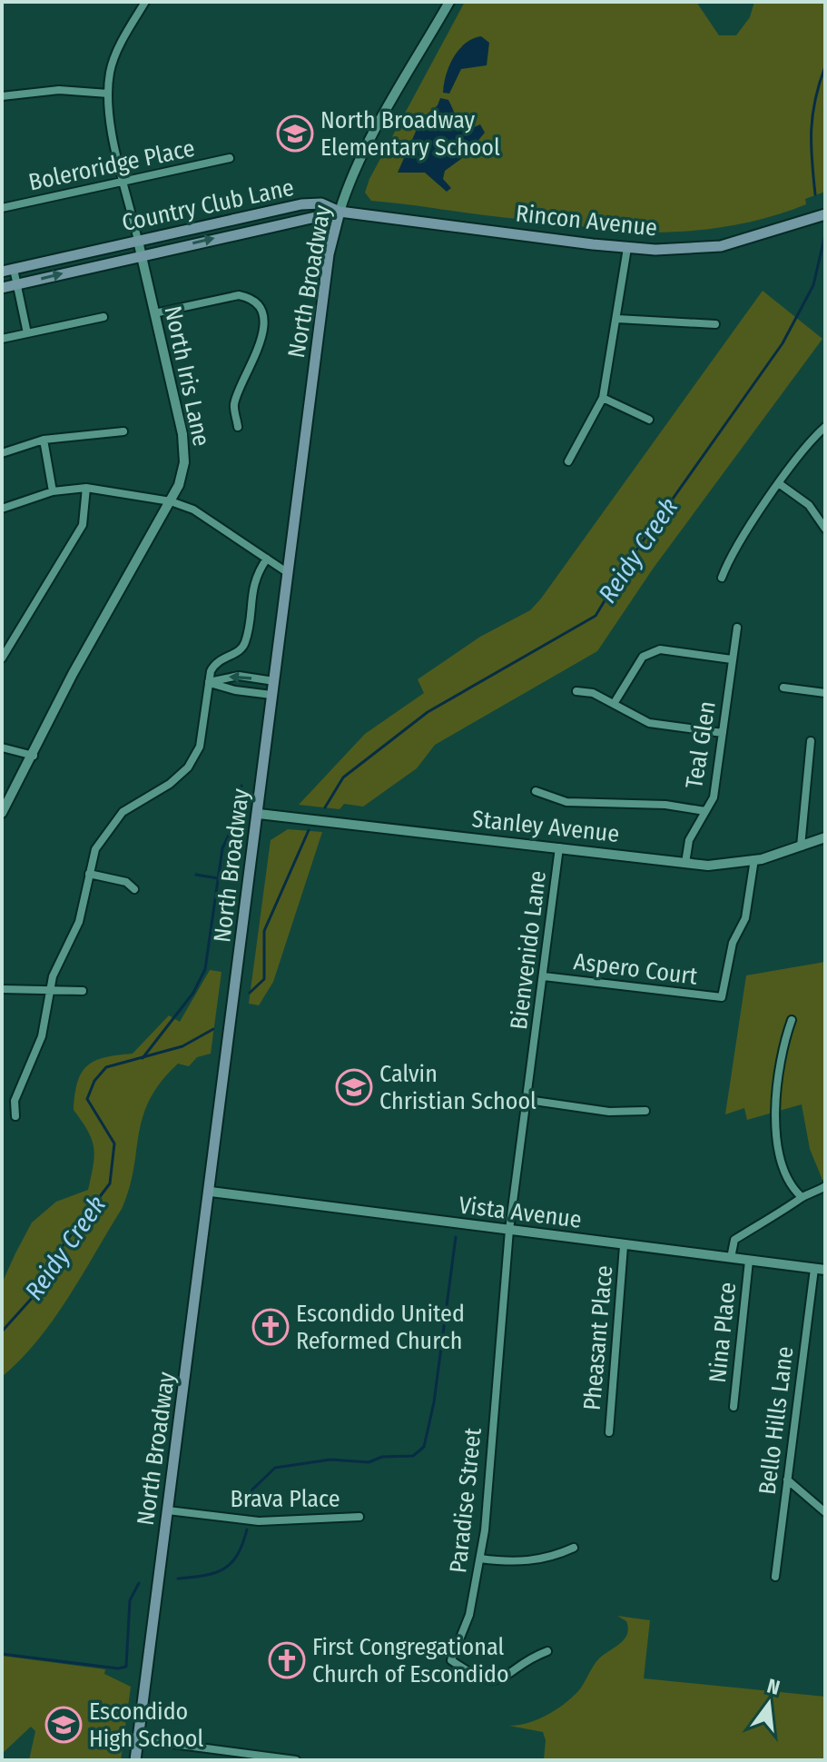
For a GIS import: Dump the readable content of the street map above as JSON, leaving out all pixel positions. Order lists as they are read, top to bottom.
{
  "streets": {
    "main road": ["Country Club Lane", "Rincon Avenue", "North Broadway"],
    "street": [
      "Boleroridge Place",
      "North Iris Lane",
      "Teal Glen",
      "Stanley Avenue",
      "Bienvenido Lane",
      "Aspero Court",
      "Vista Avenue",
      "Nina Place",
      "Pheasant Place",
      "Bello Hills Lane",
      "Brava Place",
      "Paradise Street"
    ]
  },
  "crossings": [
    ["Boleroridge Place", "North Iris Lane"],
    ["Country Club Lane", "Rincon Avenue"],
    ["Country Club Lane", "North Broadway"],
    ["Country Club Lane", "North Iris Lane"],
    ["Rincon Avenue", "North Broadway"],
    ["North Broadway", "Stanley Avenue"],
    ["North Broadway", "Vista Avenue"],
    ["North Broadway", "Brava Place"],
    ["Teal Glen", "Stanley Avenue"],
    ["Stanley Avenue", "Bienvenido Lane"],
    ["Stanley Avenue", "Aspero Court"],
    ["Bienvenido Lane", "Aspero Court"],
    ["Bienvenido Lane", "Vista Avenue"],
    ["Bienvenido Lane", "Paradise Street"],
    ["Vista Avenue", "Nina Place"],
    ["Vista Avenue", "Pheasant Place"],
    ["Vista Avenue", "Bello Hills Lane"],
    ["Vista Avenue", "Paradise Street"]
  ],
  "water": ["Reidy Creek"],
  "places": {
    "school or university": ["North Broadway Elementary School", "Calvin Christian School", "Escondido High School"],
    "church": ["Escondido United Reformed Church", "First Congregational Church of Escondido"]
  },
  "north": "top"
}
